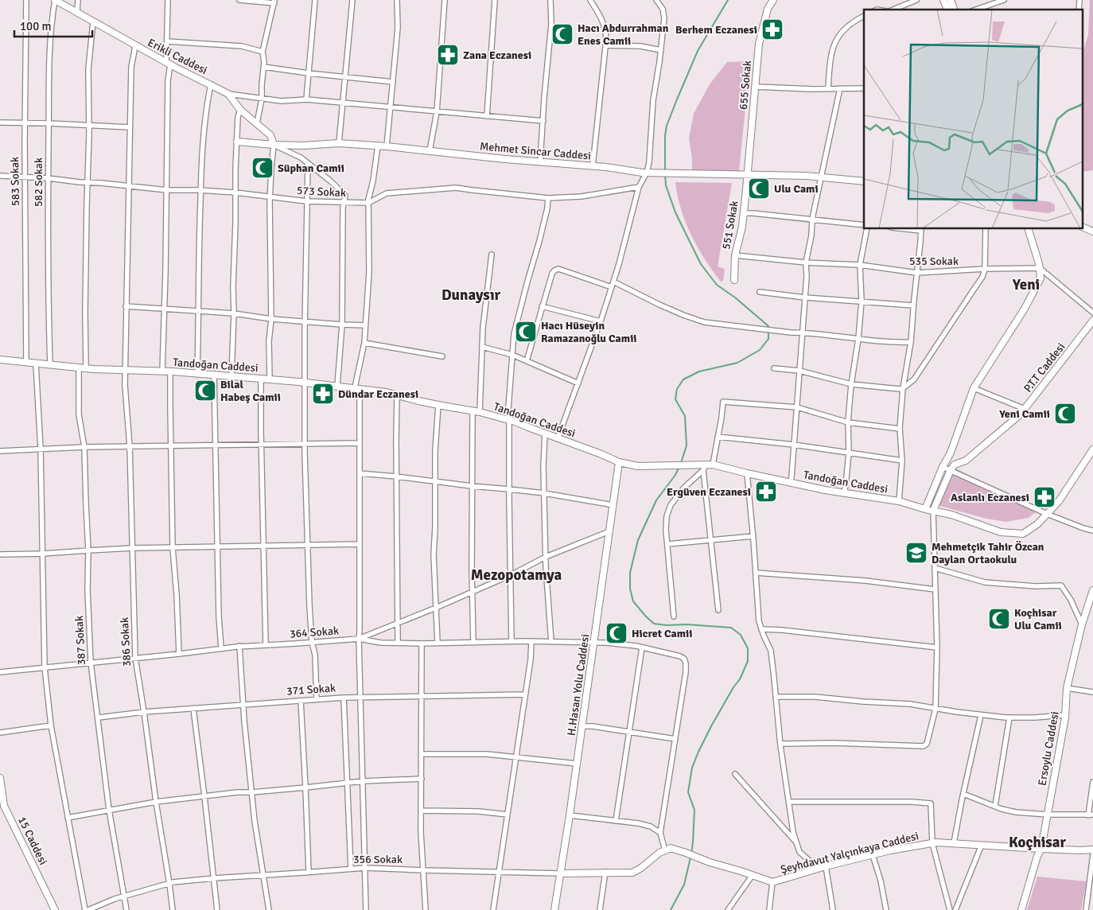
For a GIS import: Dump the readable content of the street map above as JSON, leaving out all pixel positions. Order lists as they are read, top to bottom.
{
  "streets": {
    "street": [
      "Erikli Caddesi",
      "655 Sokak",
      "Mehmet Sincar Caddesi",
      "583 Sokak",
      "582 Sokak",
      "573 Sokak",
      "551 Sokak",
      "535 Sokak",
      "Tandoğan Caddesi",
      "P.T.T Caddesi",
      "364 Sokak",
      "387 Sokak",
      "386 Sokak",
      "H.Hasan Yolu Caddesi",
      "371 Sokak",
      "Ersoylu Caddesi",
      "15 Caddesi",
      "Şeyhdavut Yalçınkaya Caddesi",
      "356 Sokak"
    ]
  },
  "crossings": [
    ["Erikli Caddesi", "582 Sokak"],
    ["Erikli Caddesi", "386 Sokak"],
    ["655 Sokak", "Mehmet Sincar Caddesi"],
    ["655 Sokak", "551 Sokak"],
    ["Mehmet Sincar Caddesi", "551 Sokak"],
    ["583 Sokak", "573 Sokak"],
    ["583 Sokak", "Tandoğan Caddesi"],
    ["582 Sokak", "573 Sokak"],
    ["582 Sokak", "Tandoğan Caddesi"],
    ["573 Sokak", "386 Sokak"],
    ["551 Sokak", "535 Sokak"],
    ["Tandoğan Caddesi", "387 Sokak"],
    ["Tandoğan Caddesi", "386 Sokak"],
    ["Tandoğan Caddesi", "H.Hasan Yolu Caddesi"],
    ["364 Sokak", "387 Sokak"],
    ["364 Sokak", "386 Sokak"],
    ["364 Sokak", "H.Hasan Yolu Caddesi"],
    ["387 Sokak", "371 Sokak"],
    ["387 Sokak", "356 Sokak"],
    ["386 Sokak", "371 Sokak"],
    ["386 Sokak", "356 Sokak"],
    ["H.Hasan Yolu Caddesi", "356 Sokak"],
    ["Ersoylu Caddesi", "Şeyhdavut Yalçınkaya Caddesi"],
    ["Şeyhdavut Yalçınkaya Caddesi", "356 Sokak"]
  ],
  "districts": [
    "Yeni",
    "Dunaysır",
    "Mezopotamya",
    "Koçhisar"
  ],
  "places": {
    "pharmacy": [
      "Berhem Eczanesi",
      "Zana Eczanesi",
      "Dündar Eczanesi",
      "Ergüven Eczanesi",
      "Aslanlı Eczanesi"
    ],
    "mosque": [
      "Hacı Abdurrahman Enes Camii",
      "Süphan Camii",
      "Ulu Cami",
      "Hacı Hüseyin Ramazanoğlu Camii",
      "Bilal Habeş Camii",
      "Yeni Camii",
      "Koçhisar Ulu Camii",
      "Hicret Camii"
    ],
    "school or university": ["Mehmetçik Tahir Özcan Daylan Ortaokulu"]
  },
  "scale_bar": "100 m"
}
